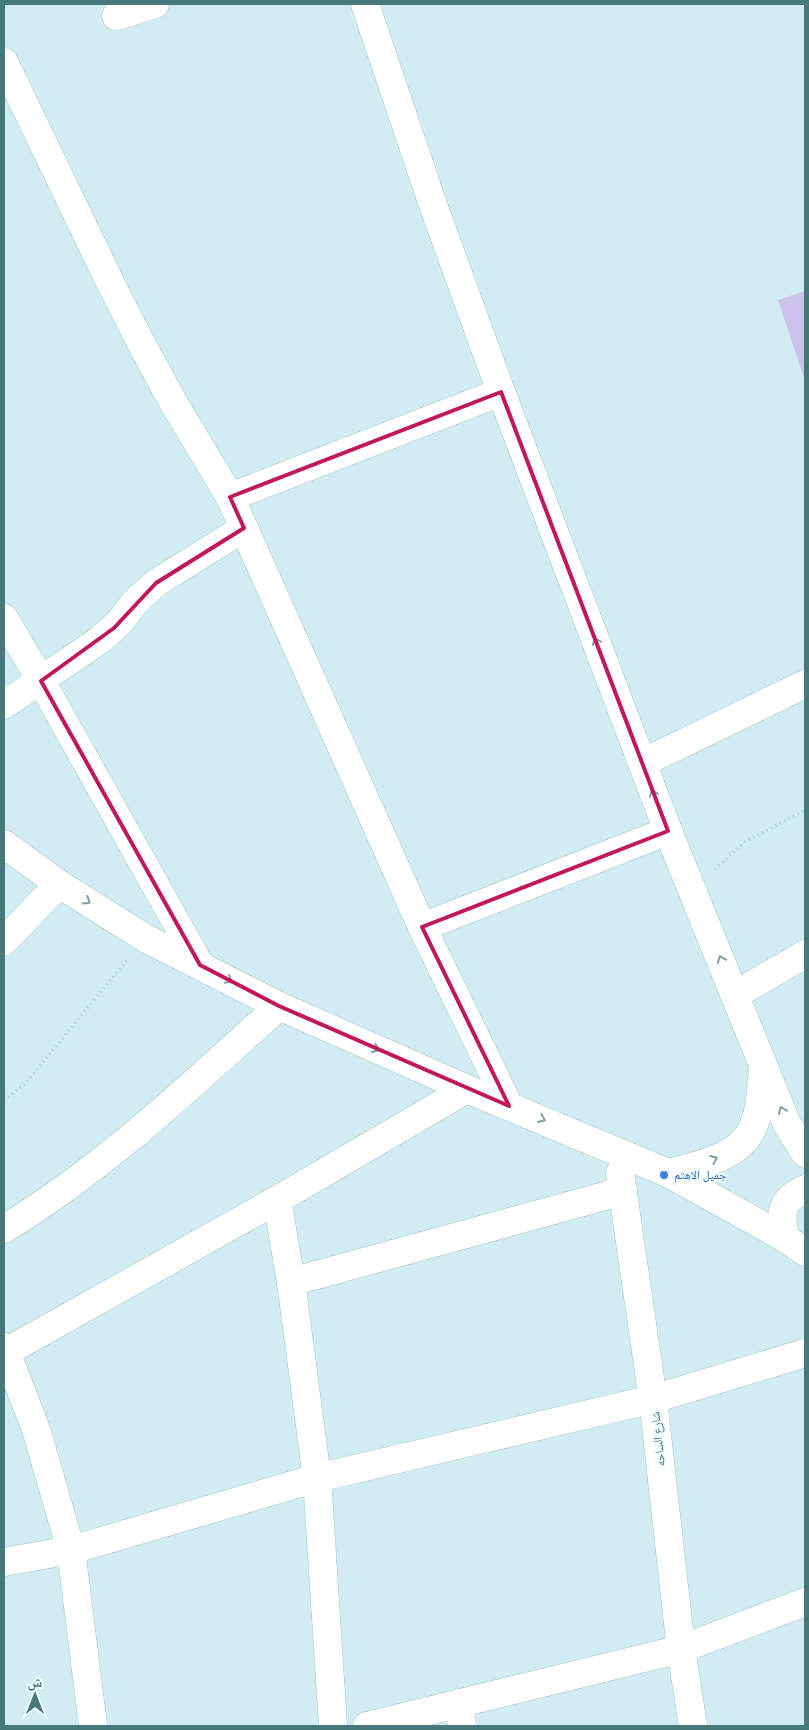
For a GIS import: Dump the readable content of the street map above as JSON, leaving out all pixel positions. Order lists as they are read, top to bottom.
{
  "streets": {
    "street": ["شارع الساحه"]
  },
  "places": ["جميل الاهتم"],
  "north": "top"
}
